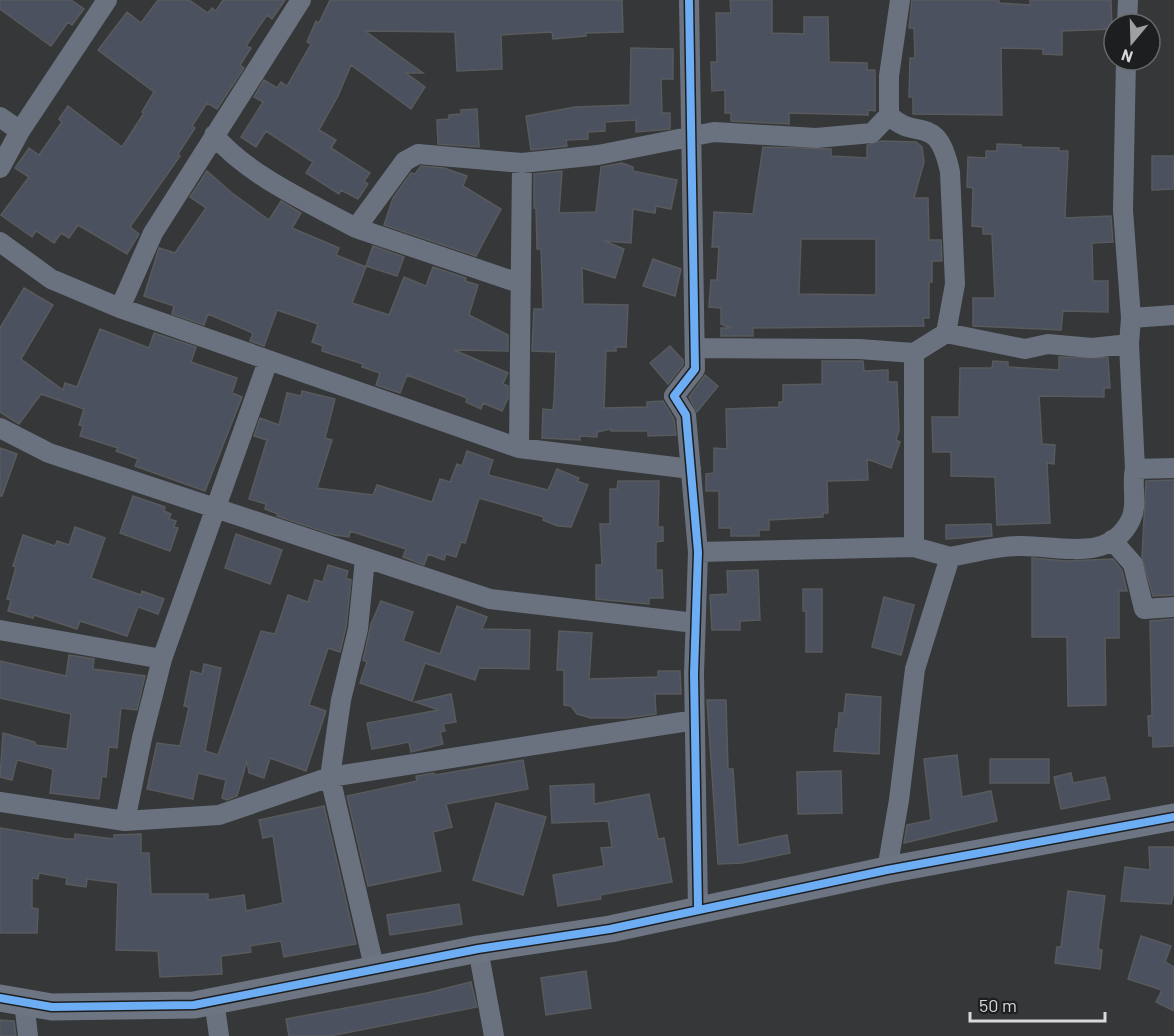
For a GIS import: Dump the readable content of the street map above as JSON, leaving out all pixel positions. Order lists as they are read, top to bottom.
{
  "scale_bar": "50 m",
  "north": "bottom"
}
